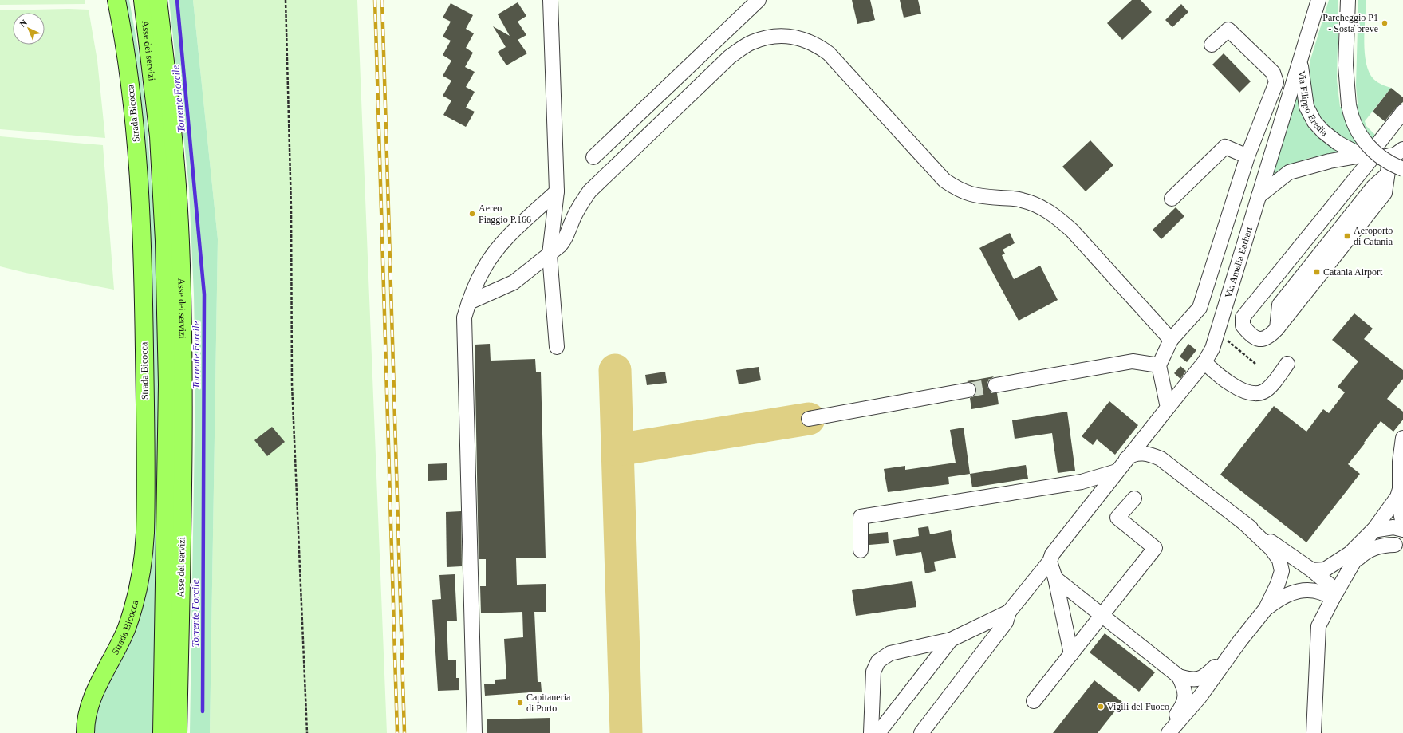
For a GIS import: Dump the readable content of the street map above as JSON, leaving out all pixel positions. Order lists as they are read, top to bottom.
{
  "streets": {
    "main road": ["Asse dei servizi", "Strada Bicocca"],
    "street": ["Via Filippo Eredia", "Via Amelia Earhart"]
  },
  "crossings": [
    ["Via Filippo Eredia", "Via Amelia Earhart"]
  ],
  "water": ["Torrente Forcile"],
  "places": {
    "other": [
      "Parcheggio P1 - Sosta breve",
      "Aereo Piaggio P.166",
      "Capitaneria di Porto",
      "Vigili del Fuoco"
    ],
    "transit": ["Aeroporto di Catania", "Catania Airport"]
  },
  "north": "top left"
}
